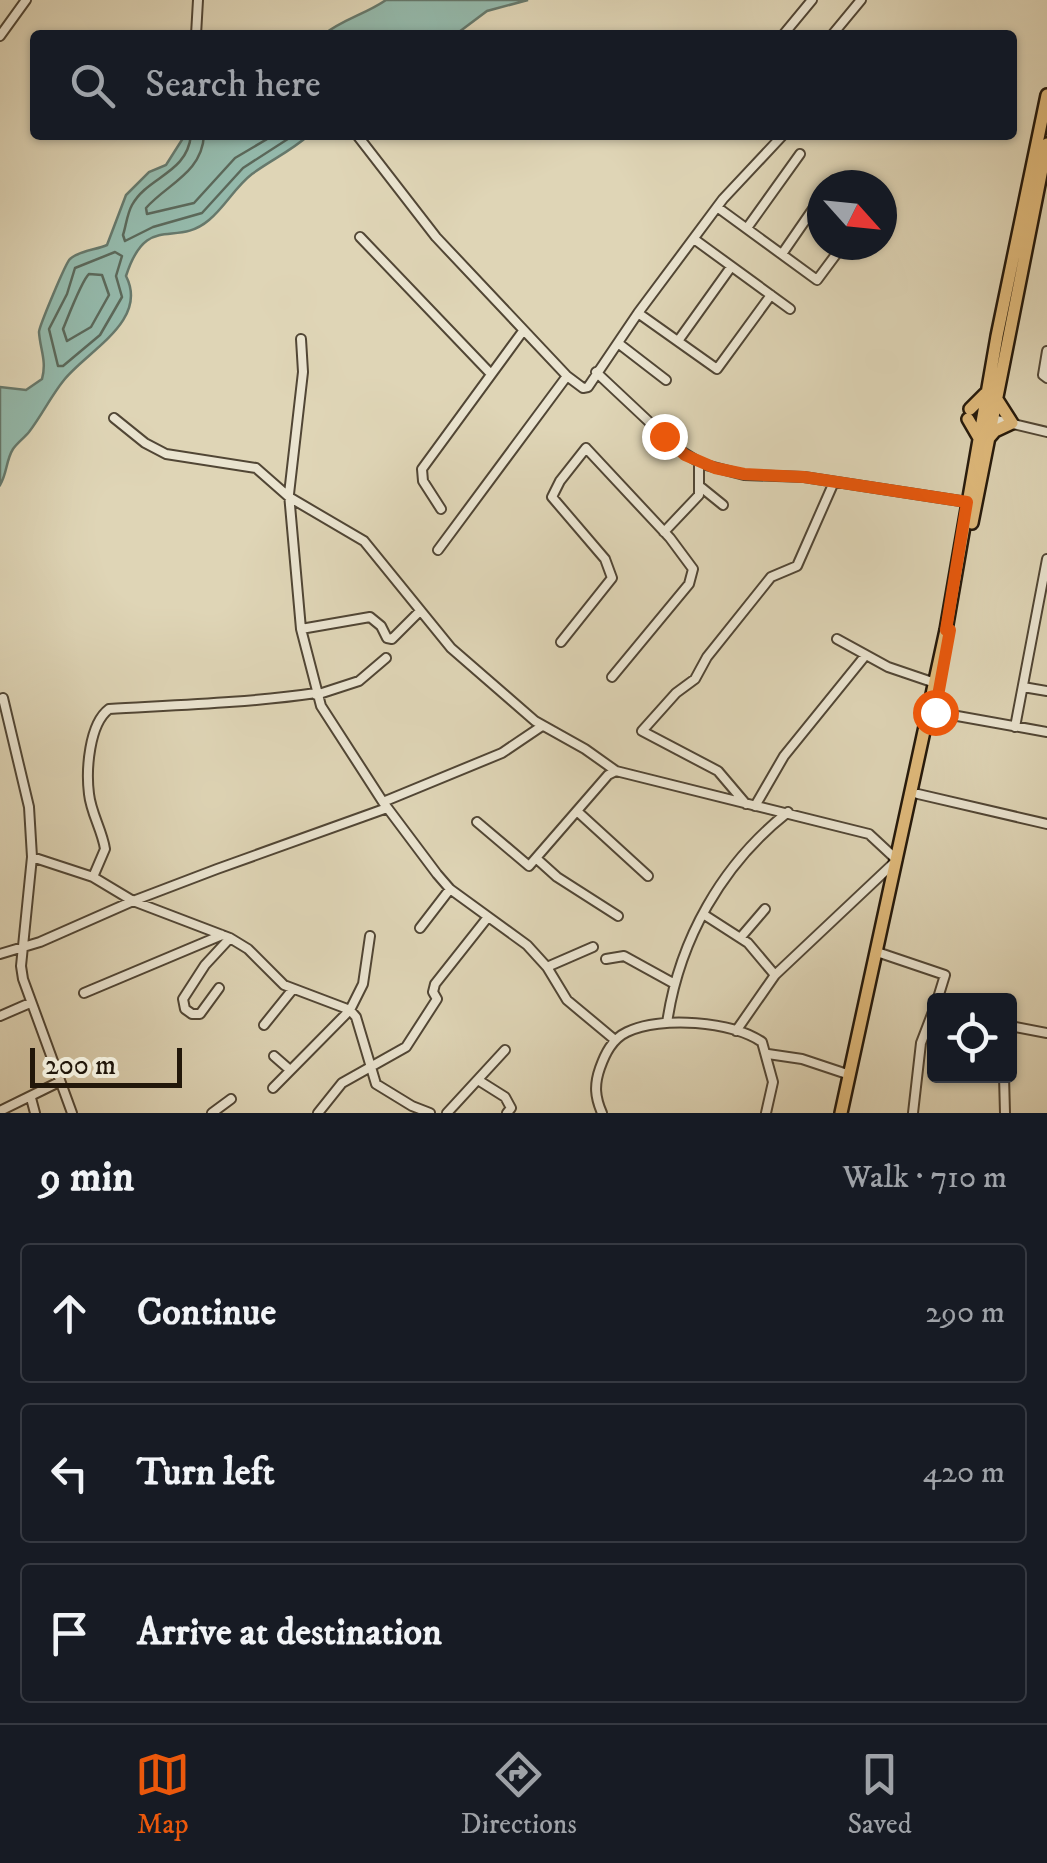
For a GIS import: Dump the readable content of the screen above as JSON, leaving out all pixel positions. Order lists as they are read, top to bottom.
{
  "scale_bar": "200 m",
  "north": "bottom right",
  "page": {
    "search": "Search here",
    "scale": "200 m",
    "heading": ["9 min", "Walk · 710 m"],
    "list": [
      ["Continue", "290 m"],
      ["Turn left", "420 m"],
      "Arrive at destination"
    ],
    "nav": ["Map", "Directions", "Saved"]
  }
}
